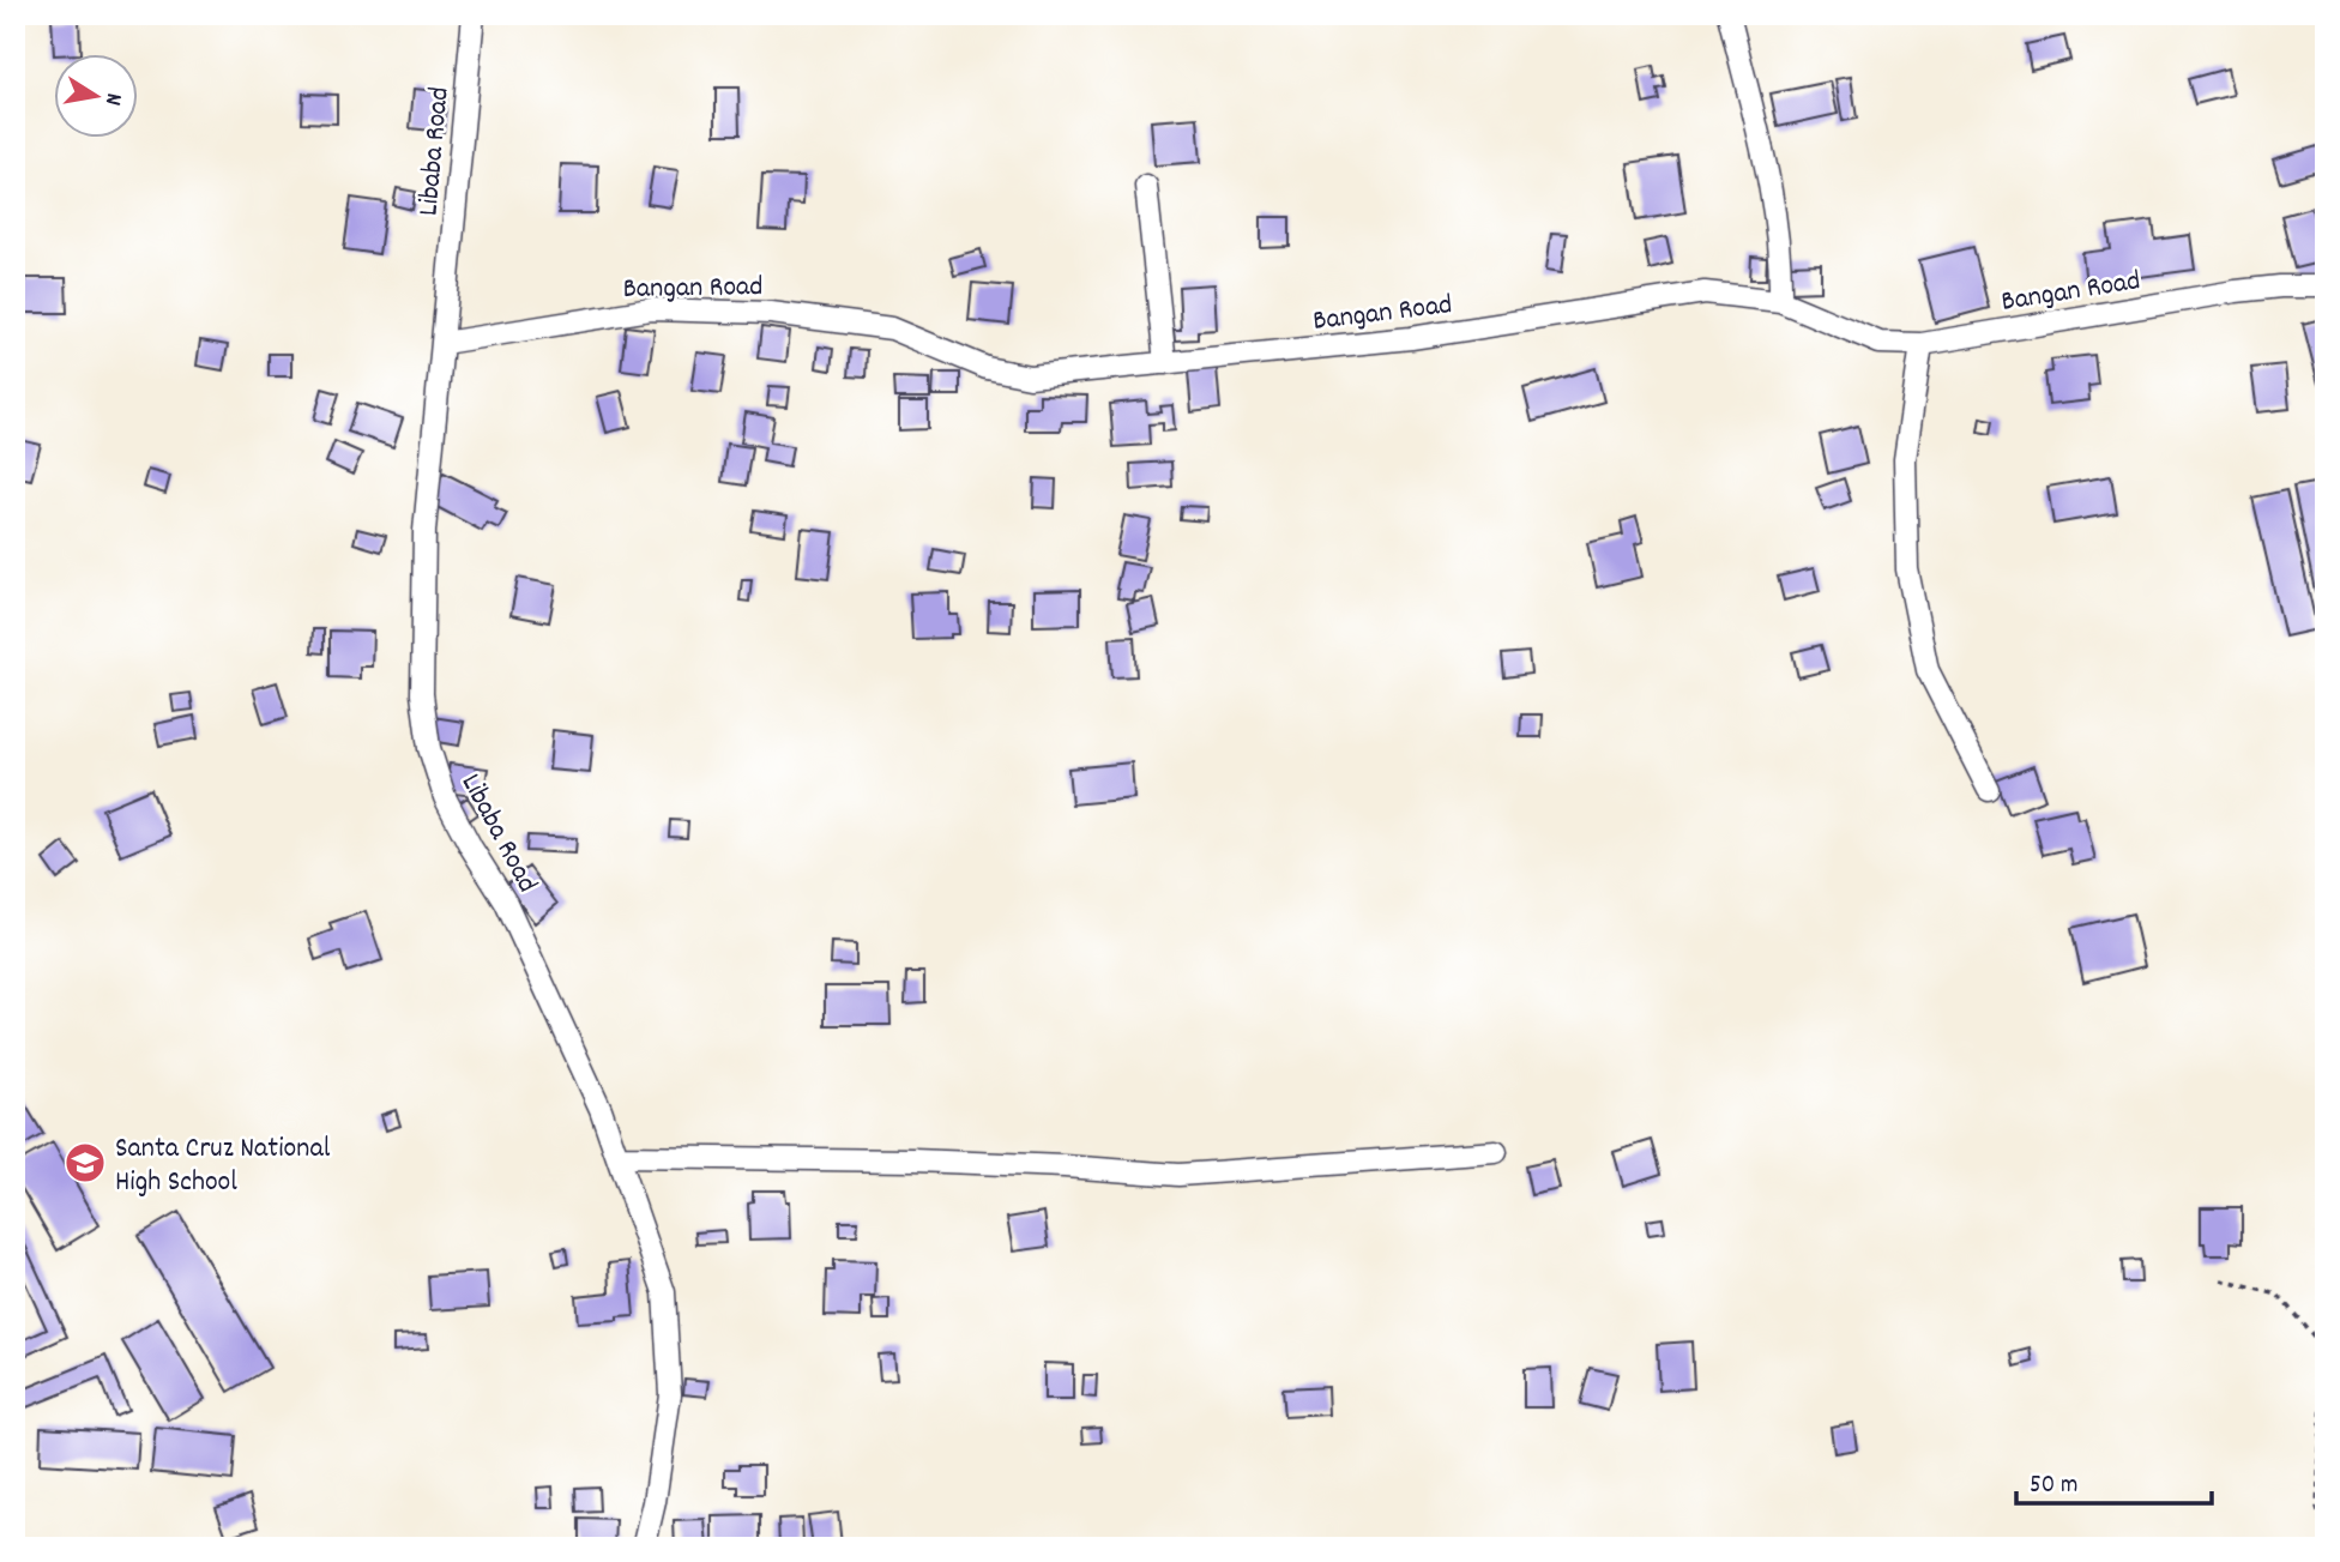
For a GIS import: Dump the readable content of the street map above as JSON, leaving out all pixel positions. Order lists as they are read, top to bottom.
{
  "streets": {
    "street": ["Libaba Road", "Bangan Road"]
  },
  "crossings": [
    ["Libaba Road", "Bangan Road"]
  ],
  "places": {
    "school or university": ["Santa Cruz National High School"]
  },
  "scale_bar": "50 m",
  "north": "right"
}
